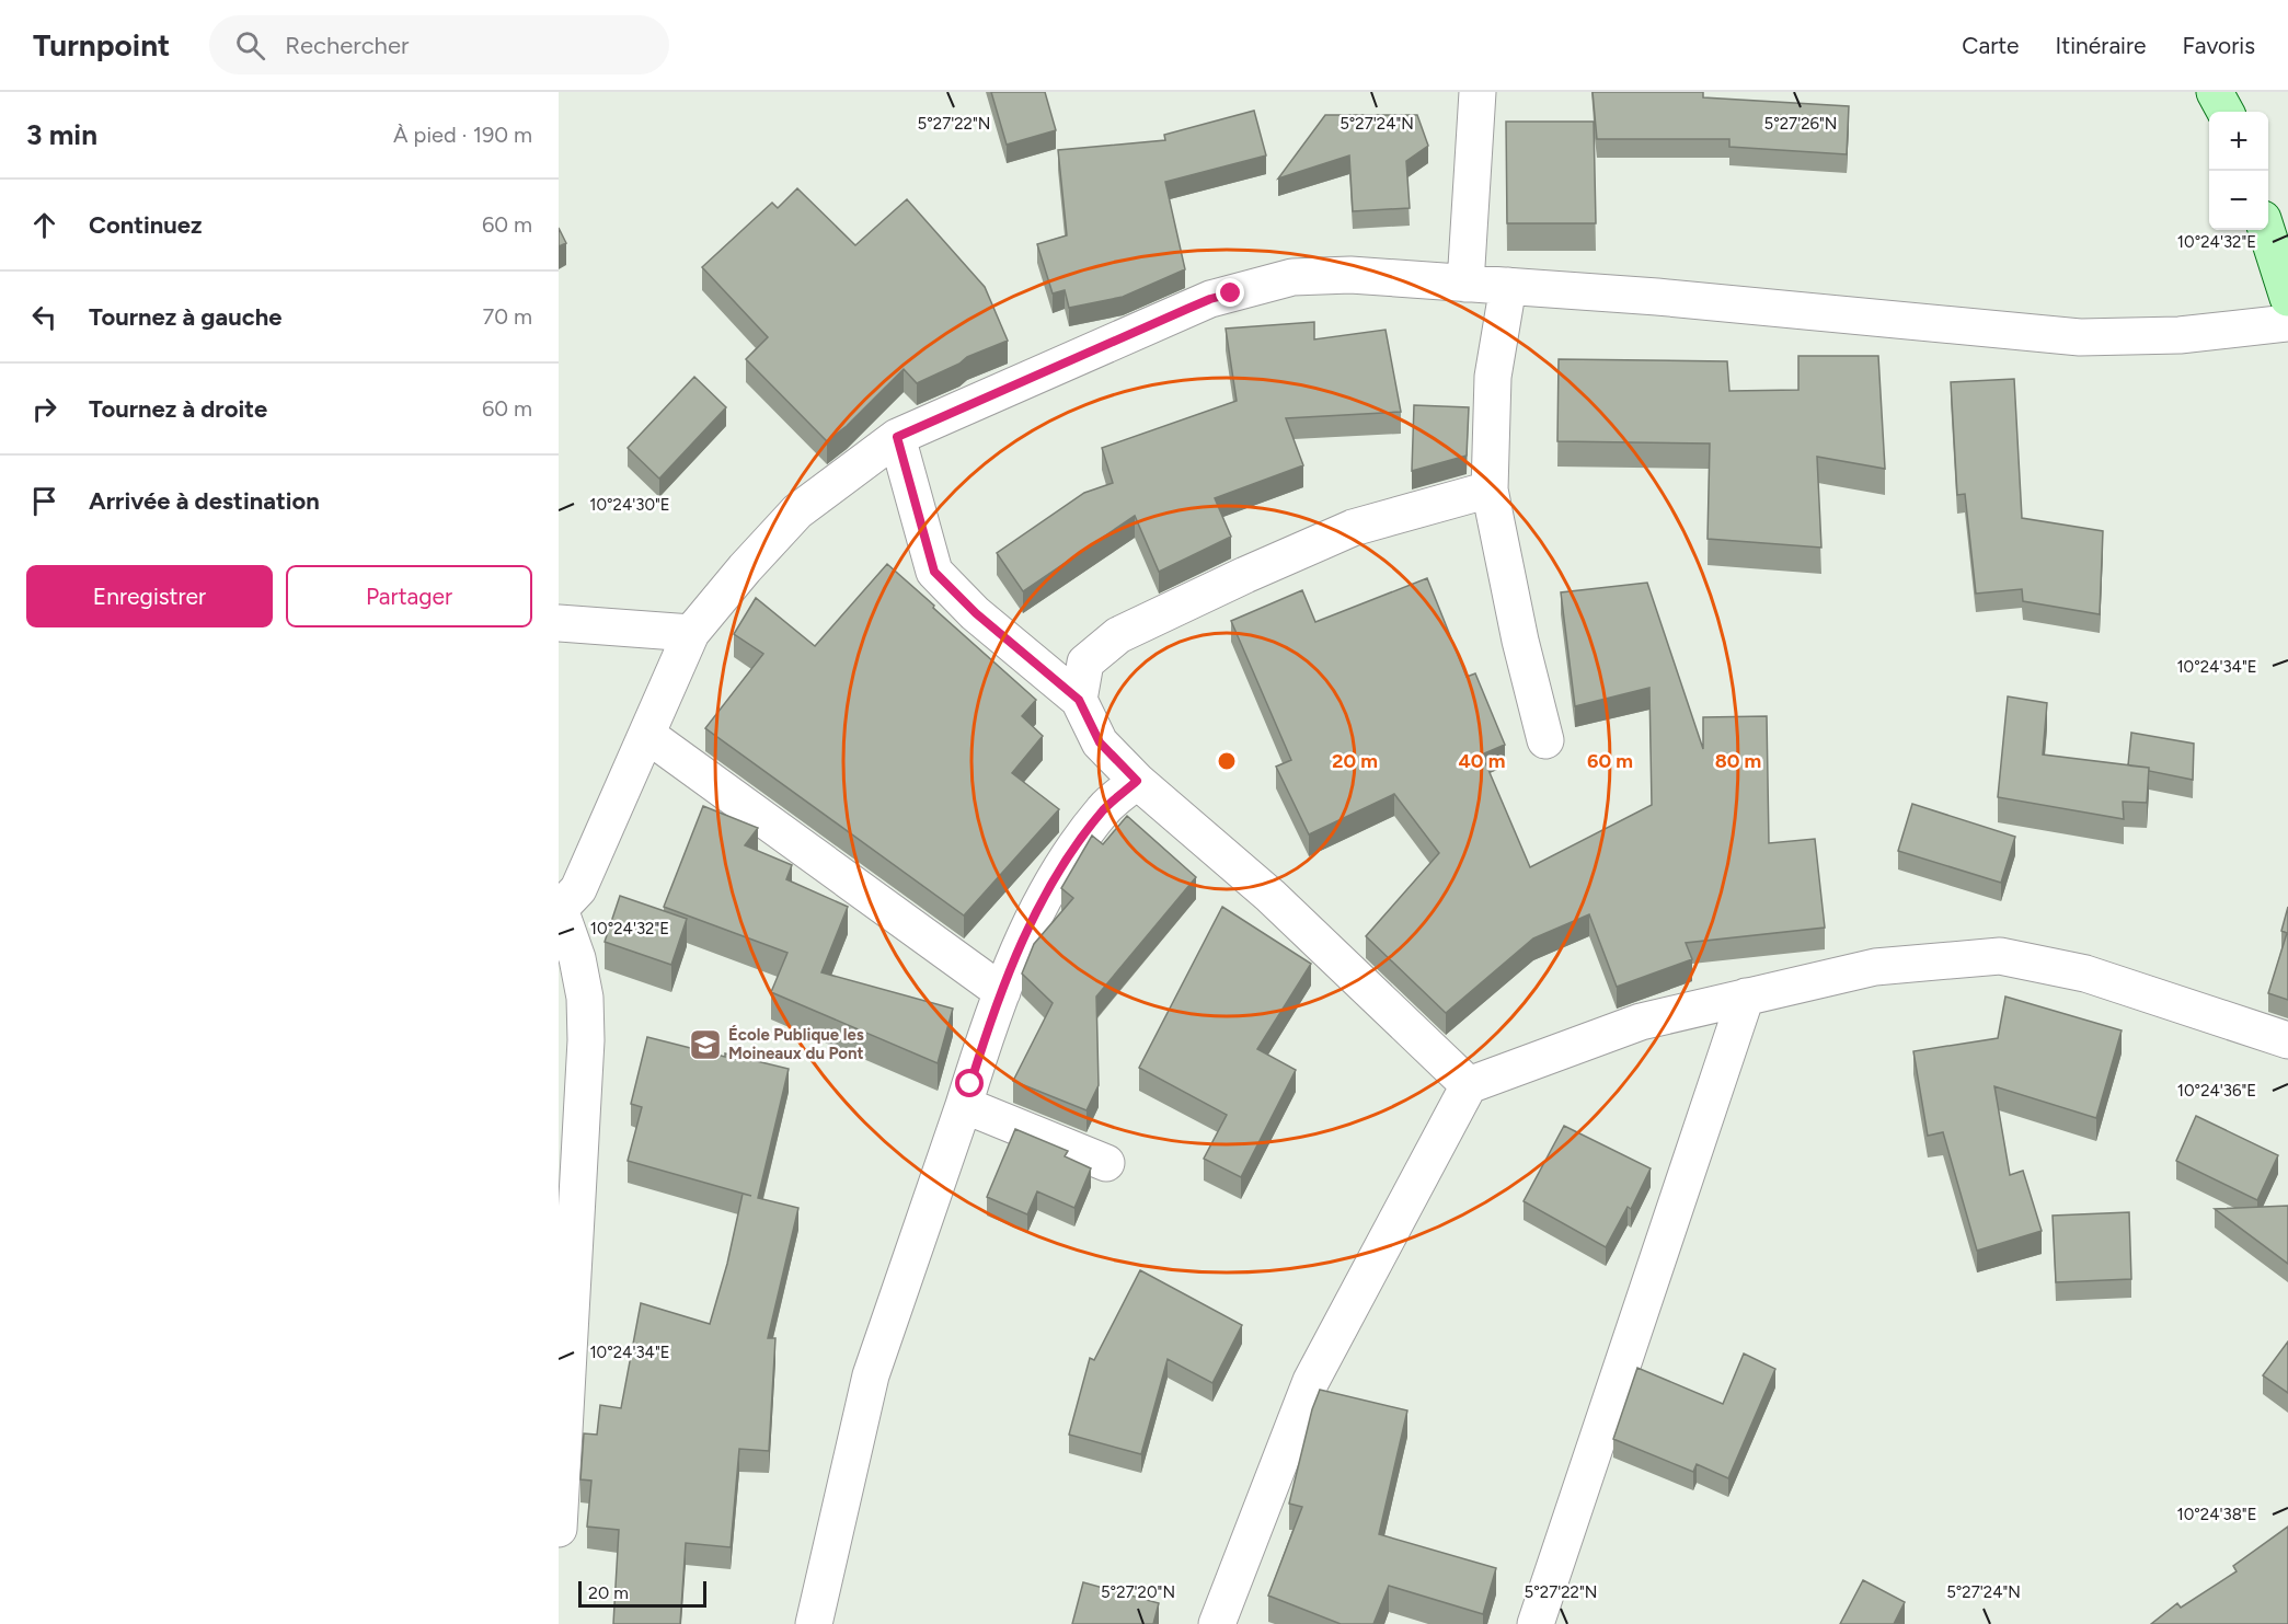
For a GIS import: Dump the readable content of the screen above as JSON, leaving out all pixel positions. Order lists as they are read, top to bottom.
{
  "places": {
    "school or university": ["École Publique les Moineaux du Pont"]
  },
  "scale_bar": "20 m",
  "page": {
    "header": "Turnpoint",
    "search": "Rechercher",
    "nav": ["Carte", "Itinéraire", "Favoris"],
    "heading": ["3 min", "À pied · 190 m"],
    "map_buttons": ["+", "−"],
    "list": [
      ["Continuez", "60 m"],
      ["Tournez à gauche", "70 m"],
      ["Tournez à droite", "60 m"],
      "Arrivée à destination"
    ],
    "buttons": ["Enregistrer", "Partager"],
    "scale": "20 m"
  },
  "coordinates": [
    "5°27'22\"N",
    "5°27'24\"N",
    "5°27'26\"N",
    "10°24'32\"E",
    "10°24'30\"E",
    "10°24'34\"E",
    "10°24'36\"E",
    "10°24'38\"E",
    "5°27'20\"N"
  ],
  "rings": [
    "20 m",
    "40 m",
    "60 m",
    "80 m"
  ]
}
